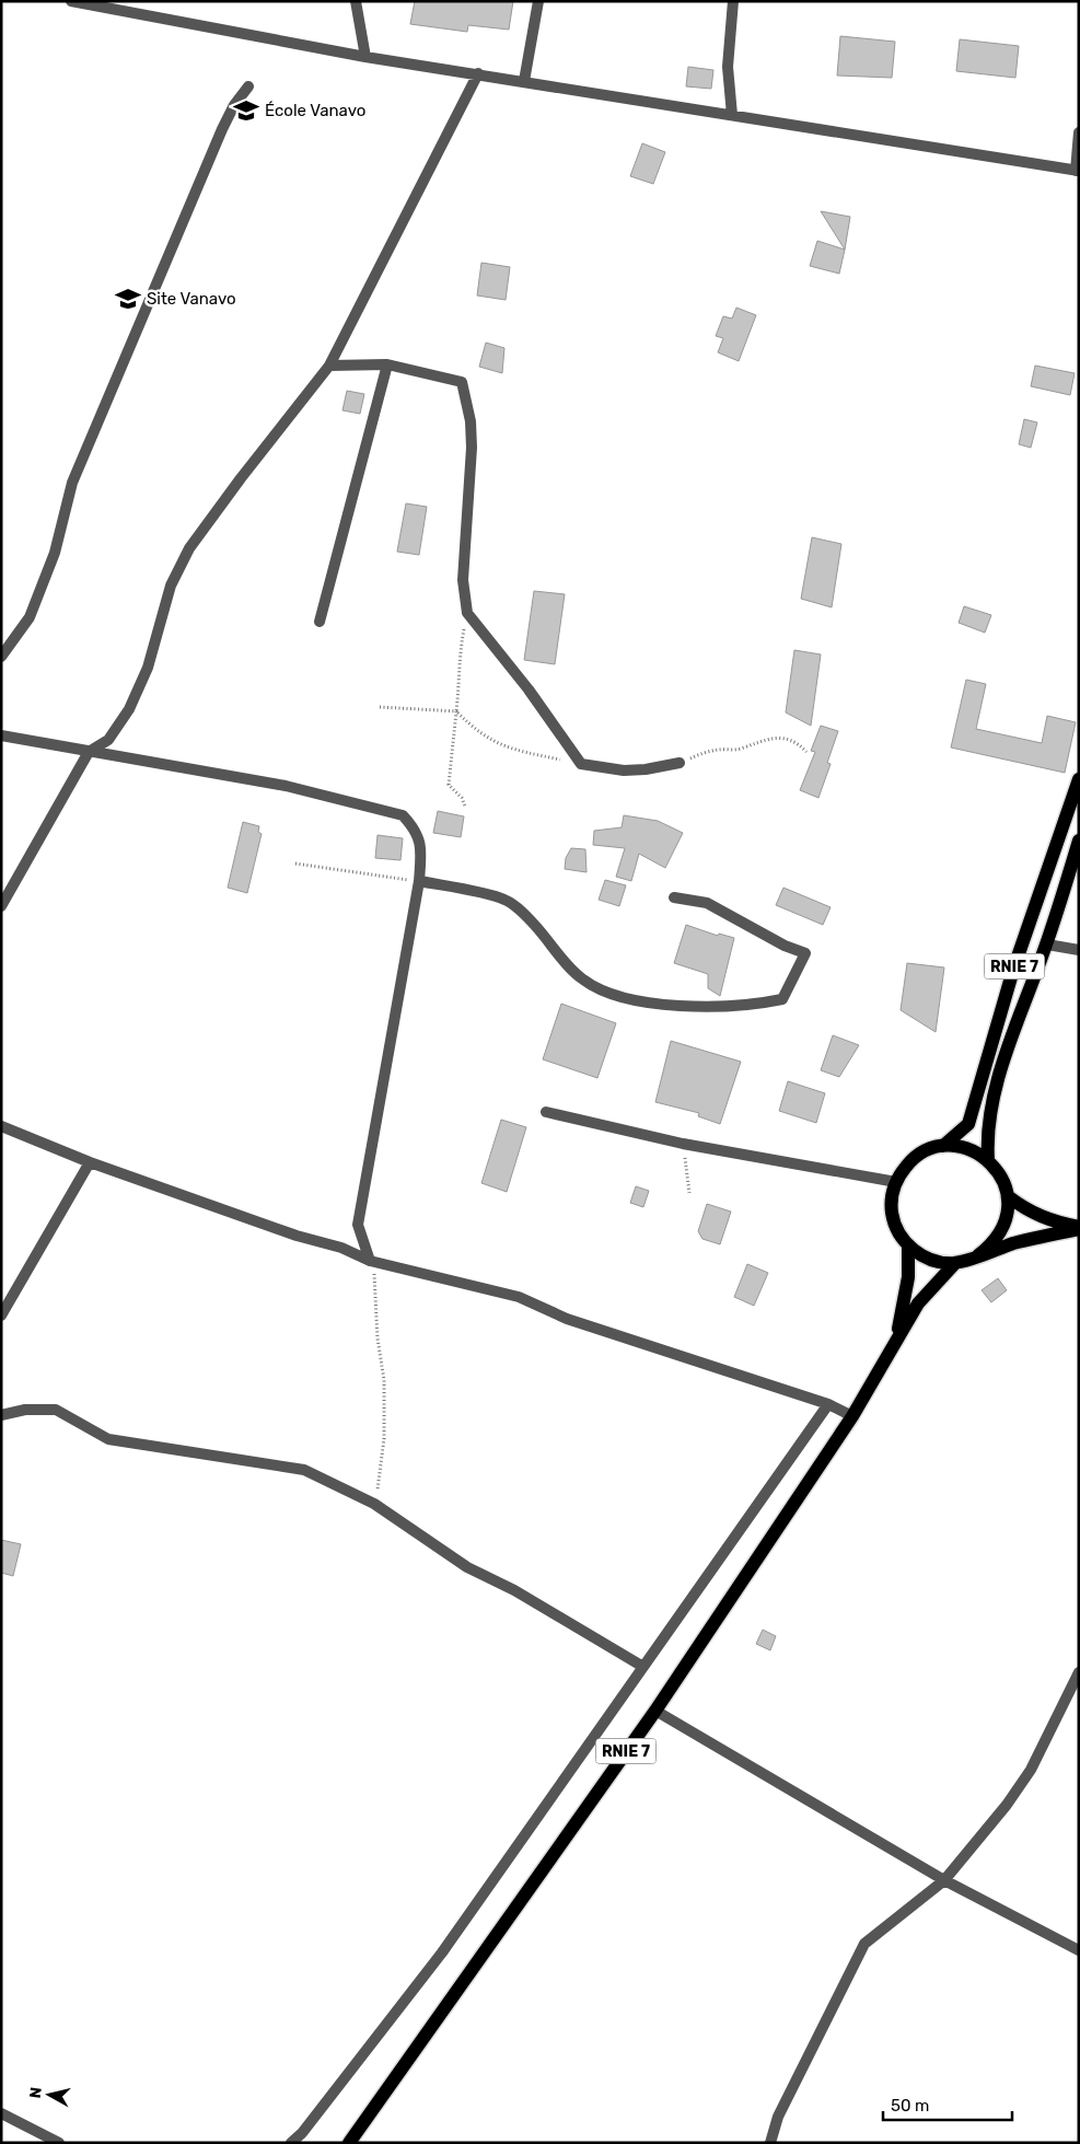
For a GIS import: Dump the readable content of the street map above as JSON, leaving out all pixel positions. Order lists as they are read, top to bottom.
{
  "streets": {
    "main road": ["RNIE 7"]
  },
  "places": {
    "school or university": ["École Vanavo", "Site Vanavo"]
  },
  "scale_bar": "50 m",
  "north": "left"
}
